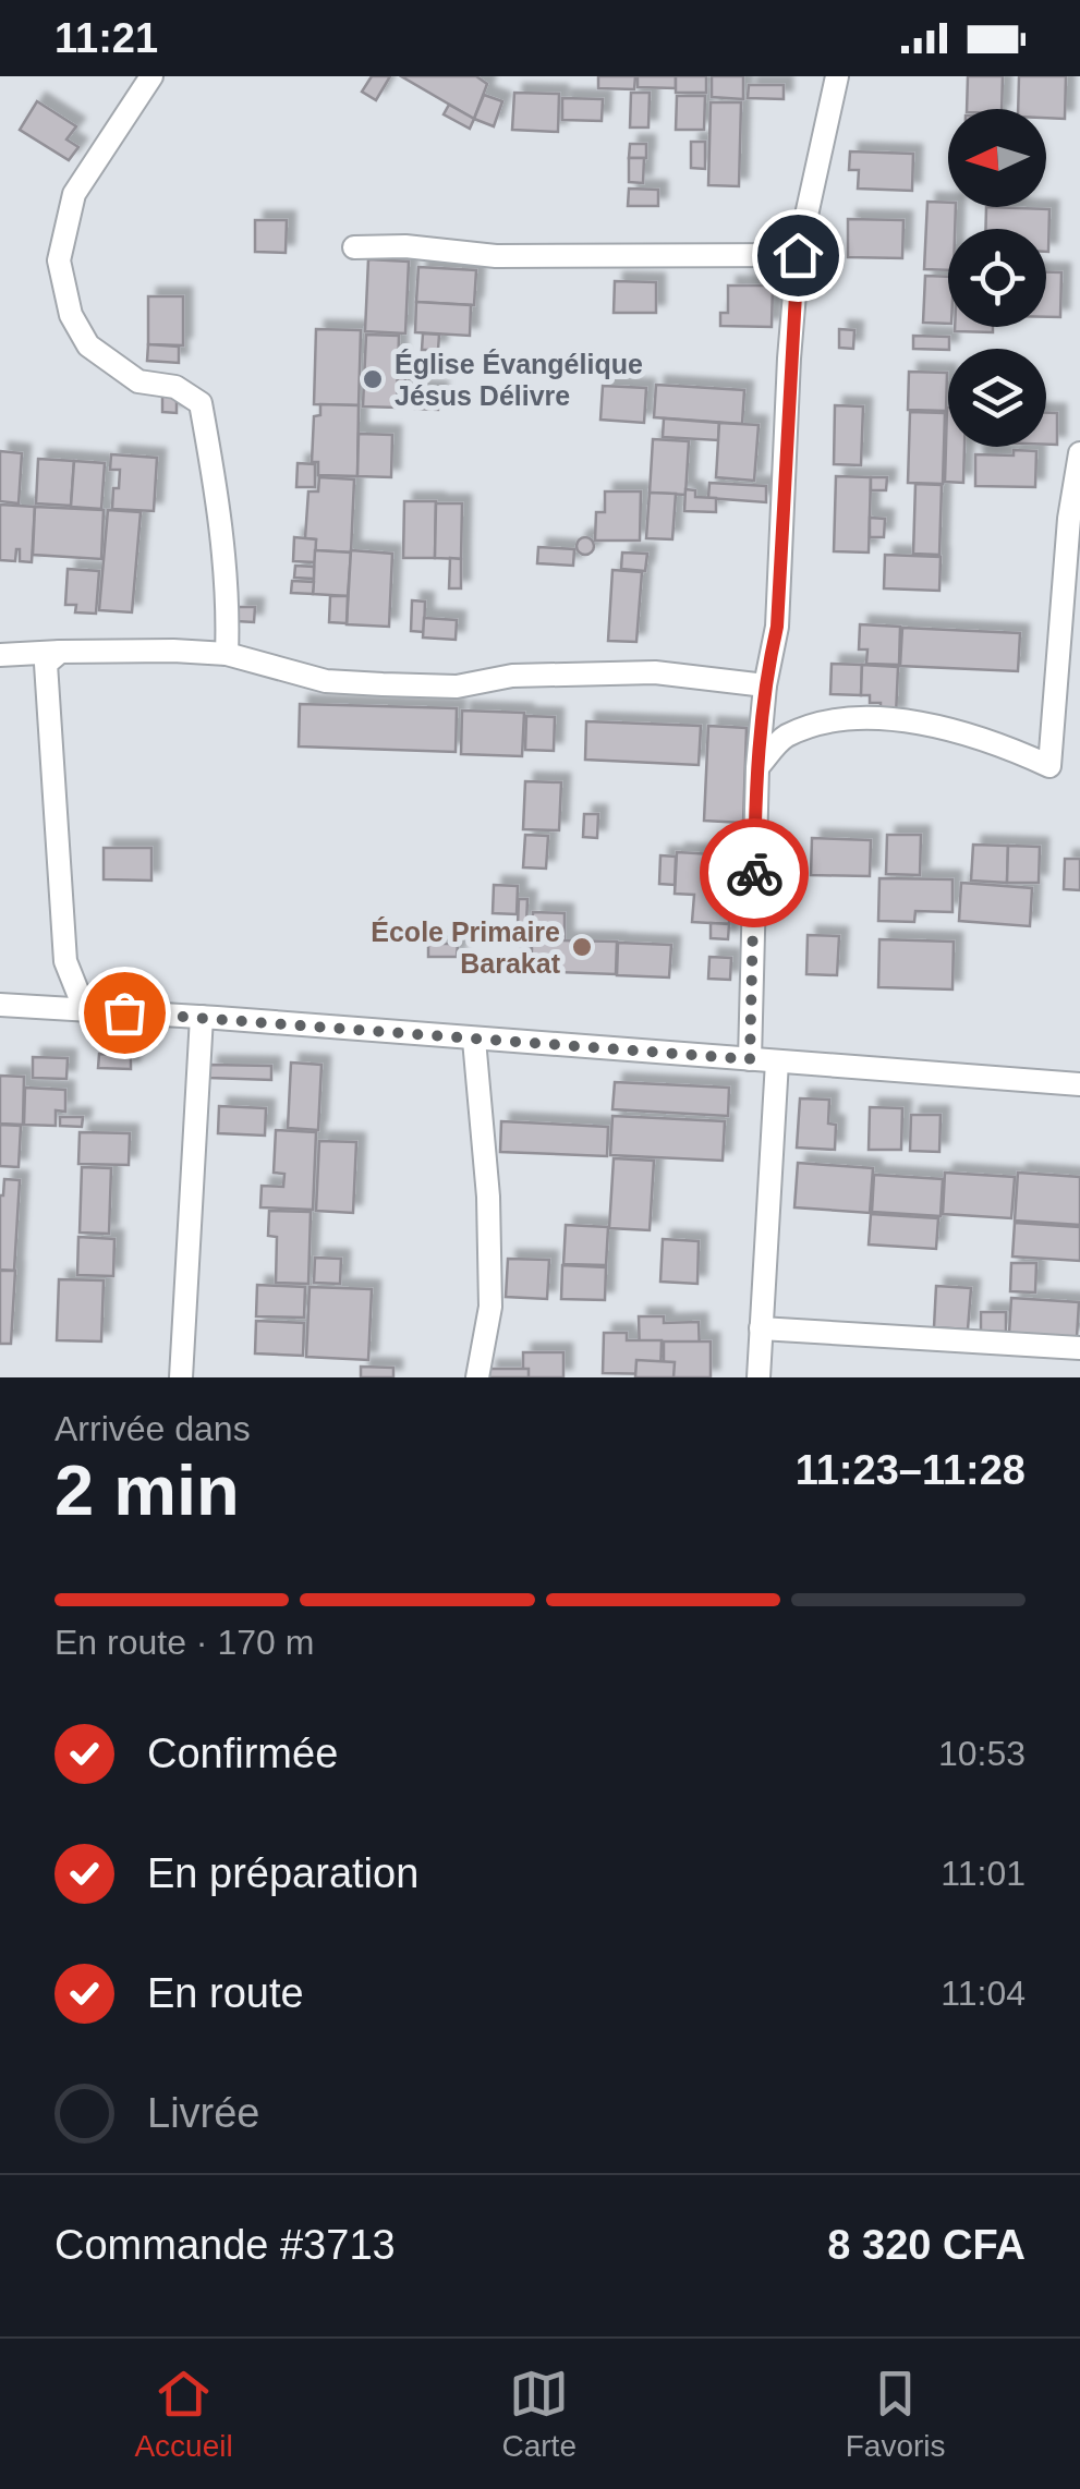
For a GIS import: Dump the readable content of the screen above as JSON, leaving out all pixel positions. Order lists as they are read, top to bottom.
{
  "places": ["Église Évangélique Jésus Délivre", "École Primaire Barakat"],
  "north": "left",
  "page": {
    "status": "11:21",
    "heading": ["2 min", "Arrivée dans", "11:23–11:28"],
    "panel": ["Commande #3713", "8 320 CFA"],
    "bar": "En route · 170 m",
    "list": [
      ["Confirmée", "10:53"],
      ["En préparation", "11:01"],
      ["En route", "11:04"],
      "Livrée"
    ],
    "tabs": ["Accueil", "Carte", "Favoris"]
  }
}
